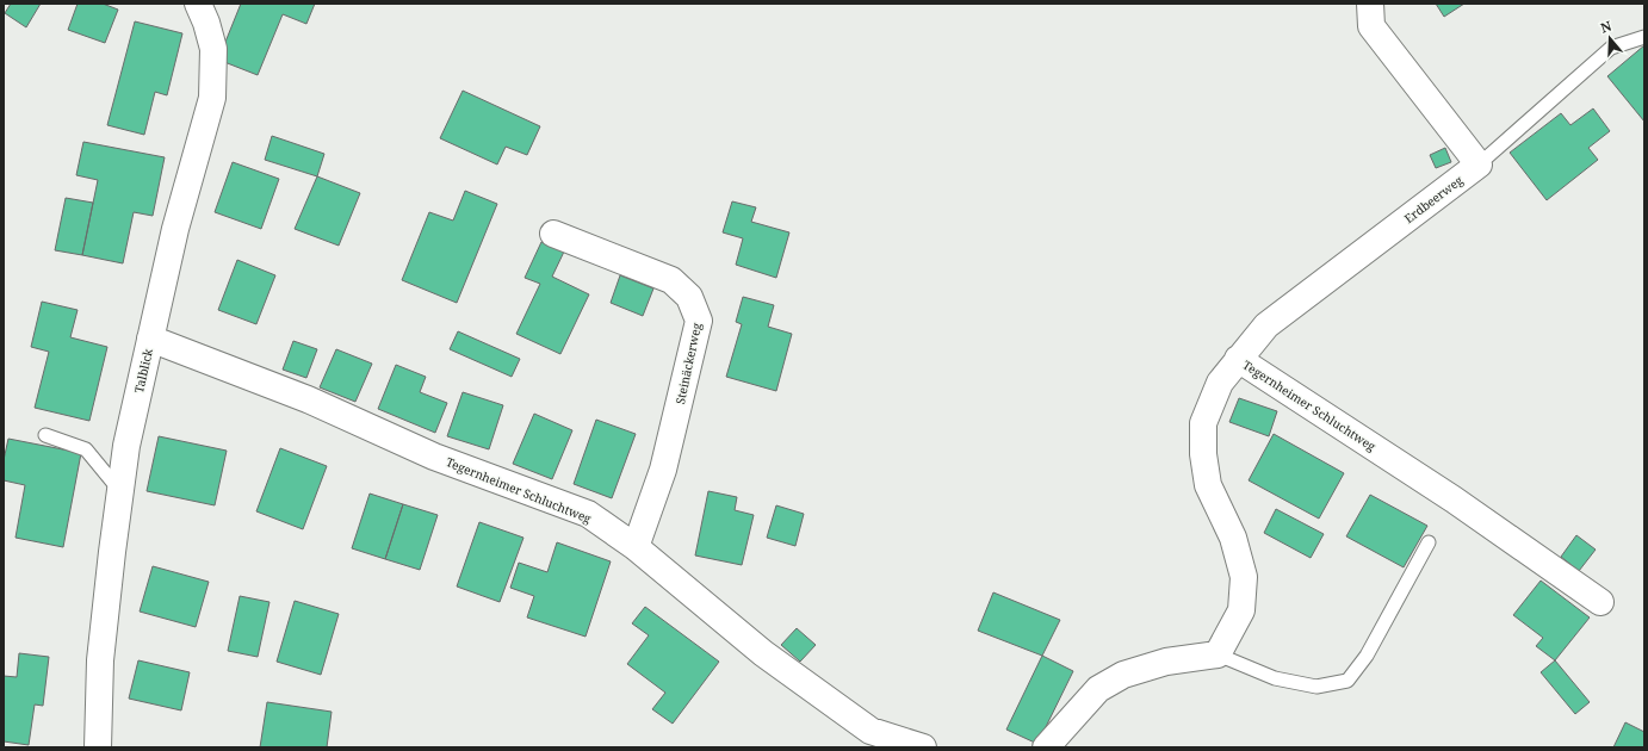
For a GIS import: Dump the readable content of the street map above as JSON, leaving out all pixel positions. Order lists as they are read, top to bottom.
{
  "streets": {
    "street": [
      "Erdbeerweg",
      "Steinäckerweg",
      "Talblick",
      "Tegernheimer Schluchtweg"
    ]
  },
  "crossings": [
    ["Erdbeerweg", "Tegernheimer Schluchtweg"],
    ["Steinäckerweg", "Tegernheimer Schluchtweg"],
    ["Talblick", "Tegernheimer Schluchtweg"]
  ],
  "north": "top"
}
